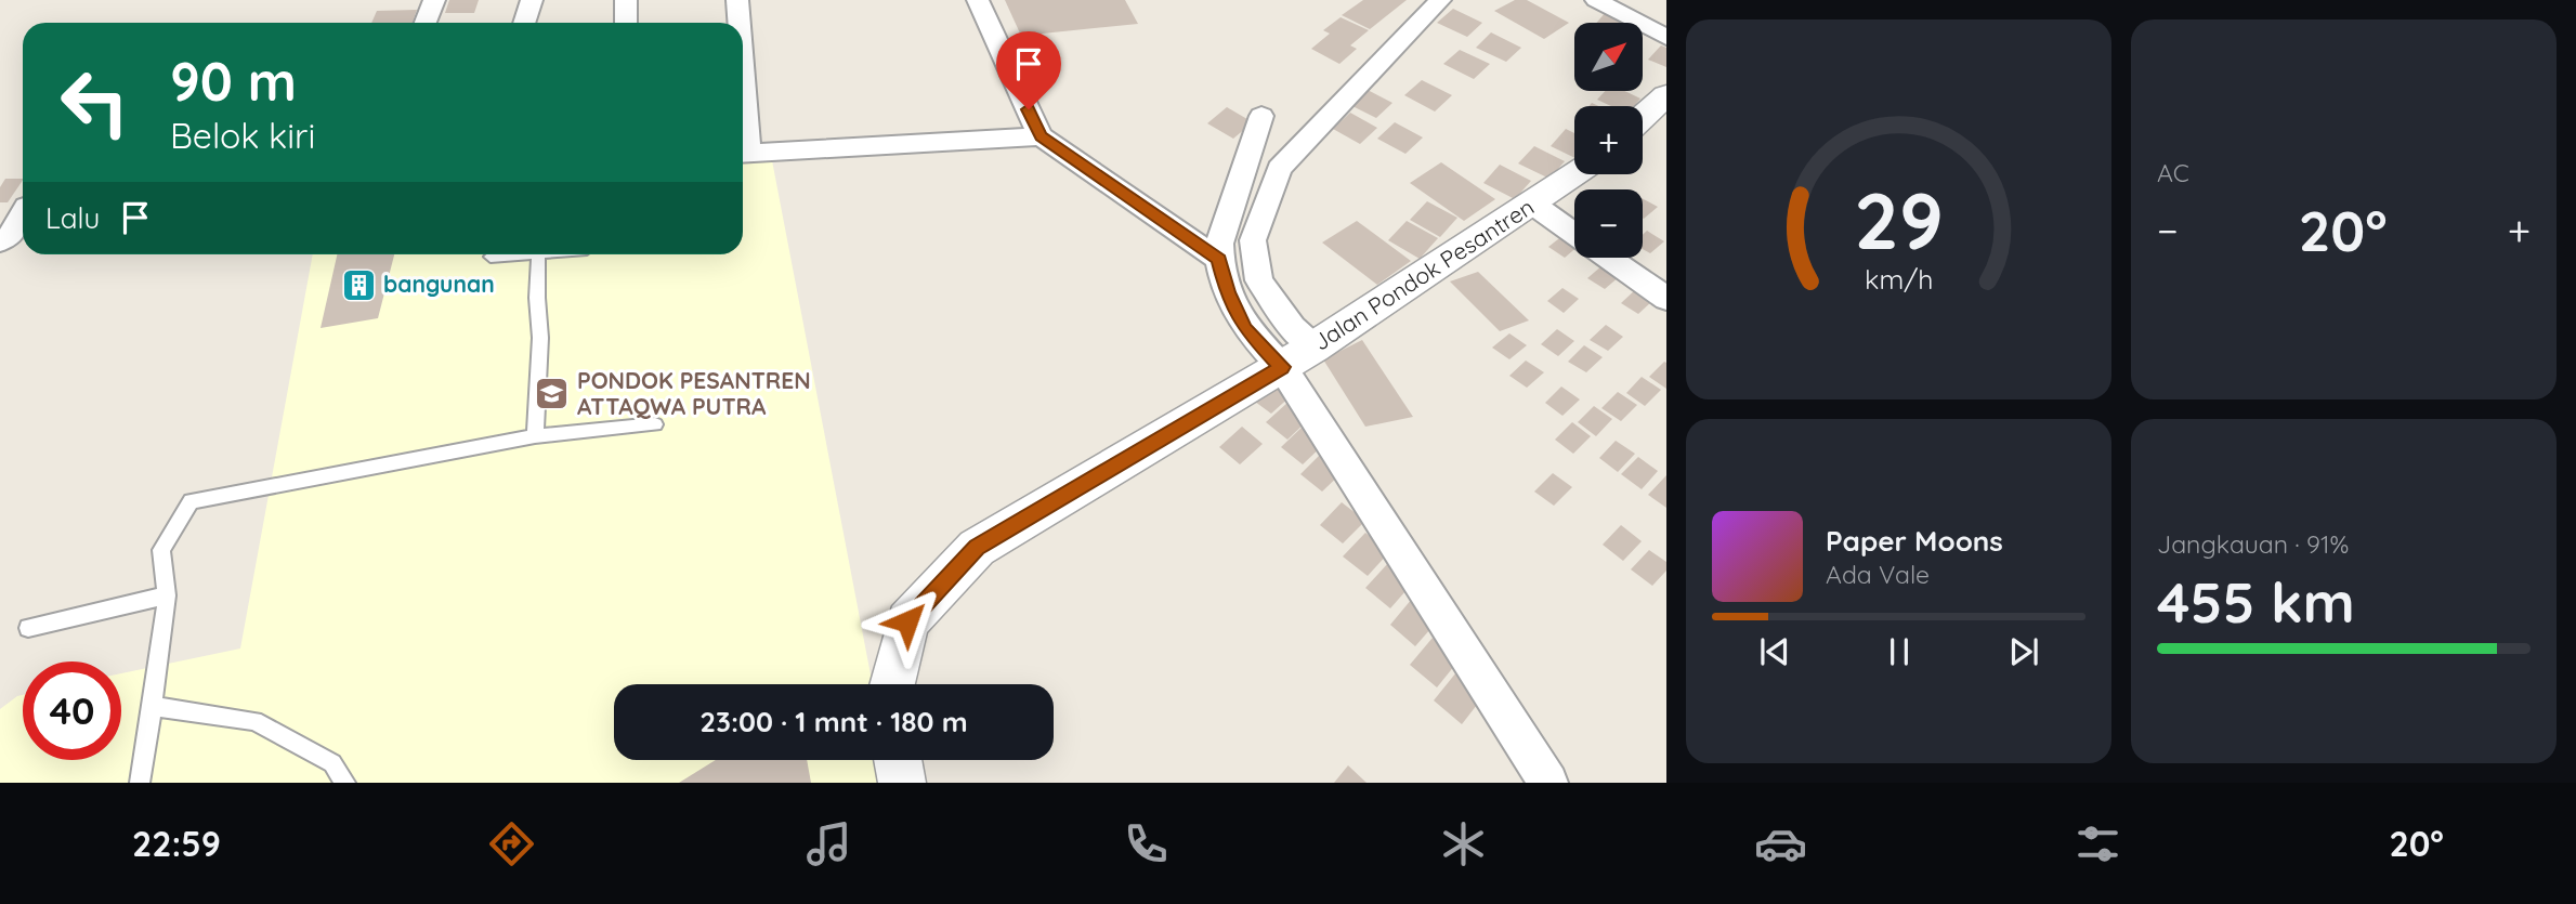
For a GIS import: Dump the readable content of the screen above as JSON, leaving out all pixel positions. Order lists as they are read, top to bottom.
{
  "streets": {
    "street": ["Jalan Pondok Pesantren"]
  },
  "places": {
    "building": ["bangunan"],
    "school or university": ["PONDOK PESANTREN ATTAQWA PUTRA"]
  },
  "north": "top right",
  "page": {
    "tile": [
      "AC",
      ["Jangkauan · 91%", "455 km"]
    ],
    "map_buttons": ["+", "−"],
    "turn": ["90 m", "Belok kiri"],
    "then": "Lalu",
    "heat": ["−", "20°", "+"],
    "song": ["Paper Moons", "Ada Vale"],
    "limit": "40",
    "trip": "23:00 · 1 mnt · 180 m",
    "tabs": ["22:59", "20°"],
    "gauge": ["29", "km/h"]
  }
}
